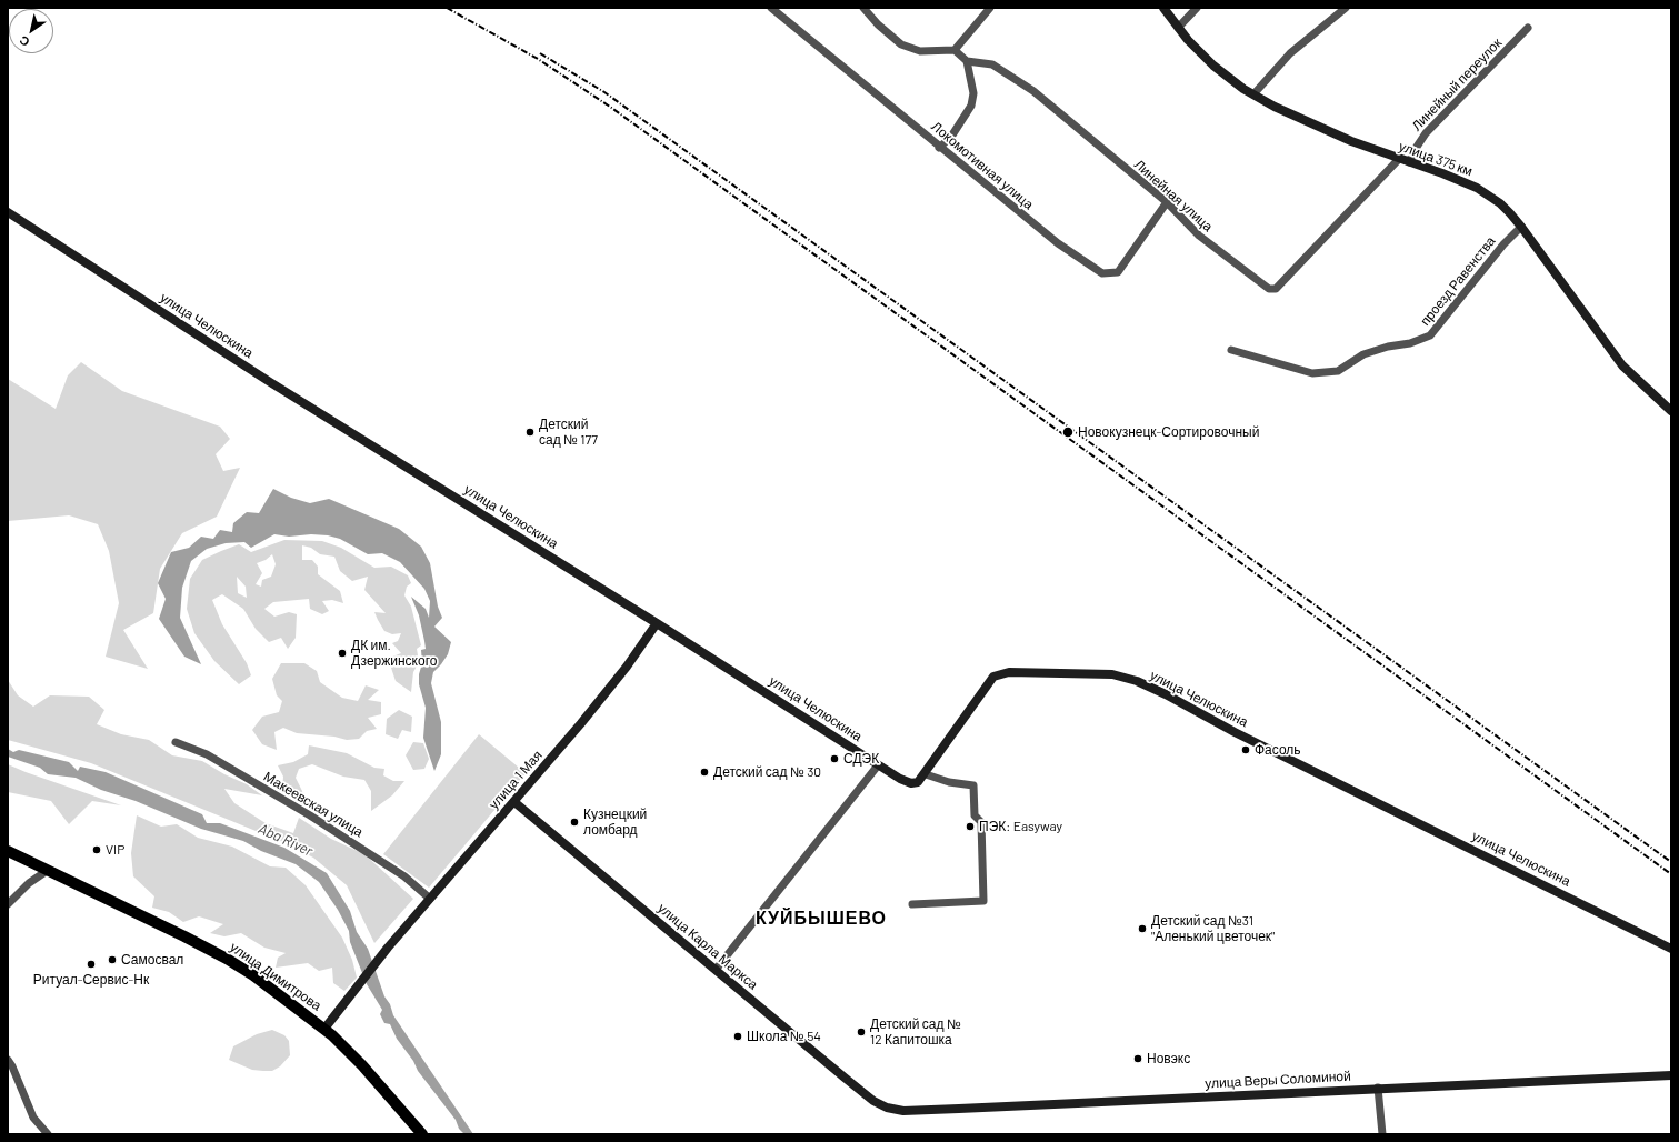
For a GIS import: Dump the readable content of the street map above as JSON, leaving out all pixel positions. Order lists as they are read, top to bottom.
{
  "streets": {
    "main road": ["улица Димитрова"],
    "street": [
      "Линейный переулок",
      "улица 375 км",
      "Локомотивная улица",
      "Линейная улица",
      "проезд Равенства",
      "улица Челюскина",
      "улица 1 Мая",
      "Макеевская улица",
      "улица Карла Маркса",
      "улица Веры Соломиной"
    ]
  },
  "crossings": [
    ["Линейный переулок", "улица 375 км"],
    ["улица 375 км", "Линейная улица"],
    ["улица 375 км", "проезд Равенства"],
    ["Локомотивная улица", "Линейная улица"],
    ["улица Челюскина", "улица 1 Мая"],
    ["улица 1 Мая", "Макеевская улица"],
    ["улица 1 Мая", "улица Карла Маркса"],
    ["улица 1 Мая", "улица Димитрова"],
    ["улица Карла Маркса", "улица Веры Соломиной"]
  ],
  "districts": ["КУЙБЫШЕВО"],
  "water": ["Aba River"],
  "places": [
    "Детский сад № 177",
    "Новокузнецк-Сортировочный",
    "ДК им. Дзержинского",
    "Фасоль",
    "СДЭК",
    "Детский сад № 30",
    "Кузнецкий ломбард",
    "ПЭК: Easyway",
    "VIP",
    "Детский сад №31 \"Аленький цветочек\"",
    "Самосвал",
    "Ритуал-Сервис-Нк",
    "Детский сад № 12 Капитошка",
    "Школа № 54",
    "Новэкс"
  ],
  "north": "bottom left"
}
